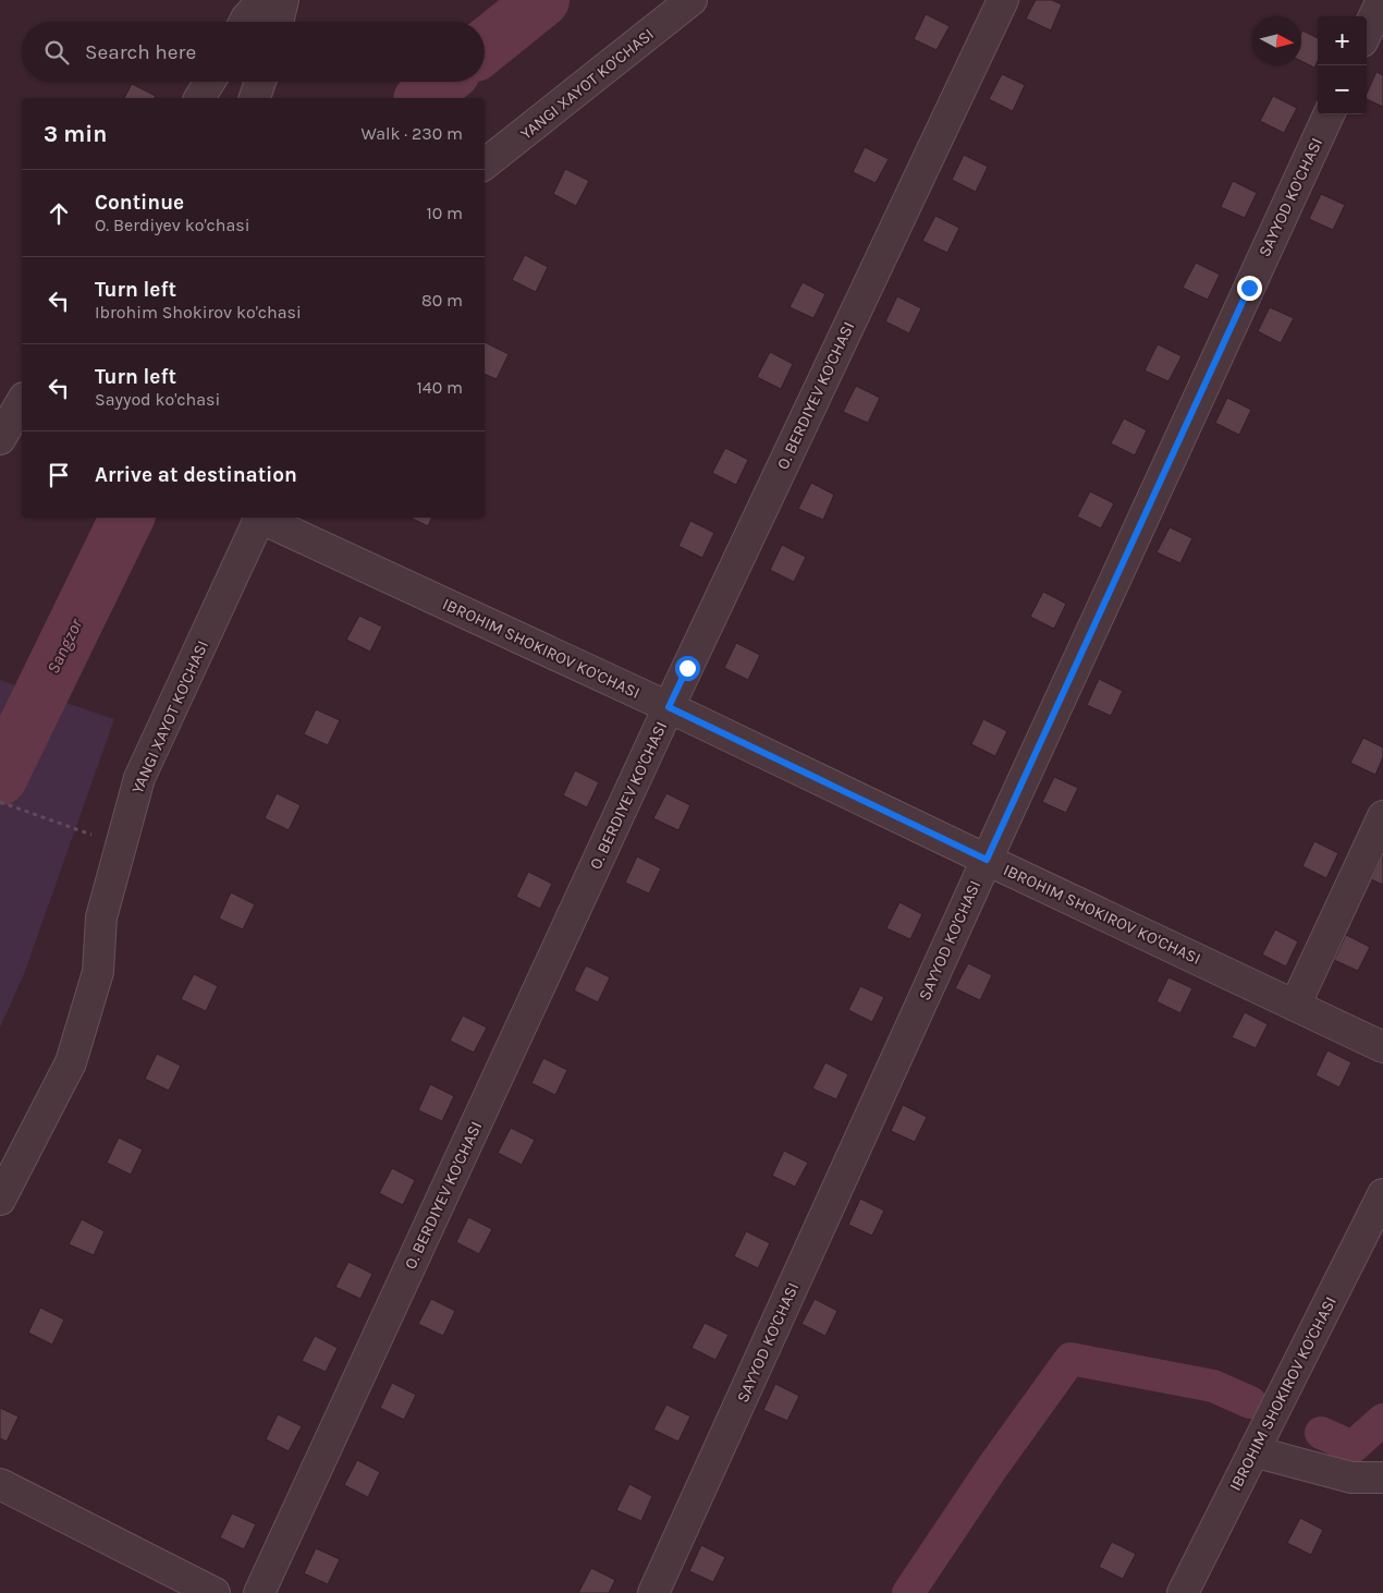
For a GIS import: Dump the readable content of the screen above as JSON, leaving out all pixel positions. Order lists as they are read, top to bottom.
{
  "streets": {
    "street": [
      "YANGI XAYOT KO'CHASI",
      "SAYYOD KO'CHASI",
      "O. BERDIYEV KO'CHASI",
      "IBROHIM SHOKIROV KO'CHASI"
    ]
  },
  "crossings": [
    ["SAYYOD KO'CHASI", "IBROHIM SHOKIROV KO'CHASI"],
    ["O. BERDIYEV KO'CHASI", "IBROHIM SHOKIROV KO'CHASI"]
  ],
  "water": ["Sangzor"],
  "north": "right",
  "page": {
    "map_buttons": ["+", "−"],
    "search": "Search here",
    "heading": ["3 min", "Walk · 230 m"],
    "list": [
      ["Continue", "O. Berdiyev ko'chasi", "10 m"],
      ["Turn left", "Ibrohim Shokirov ko'chasi", "80 m"],
      ["Turn left", "Sayyod ko'chasi", "140 m"],
      "Arrive at destination"
    ]
  }
}
